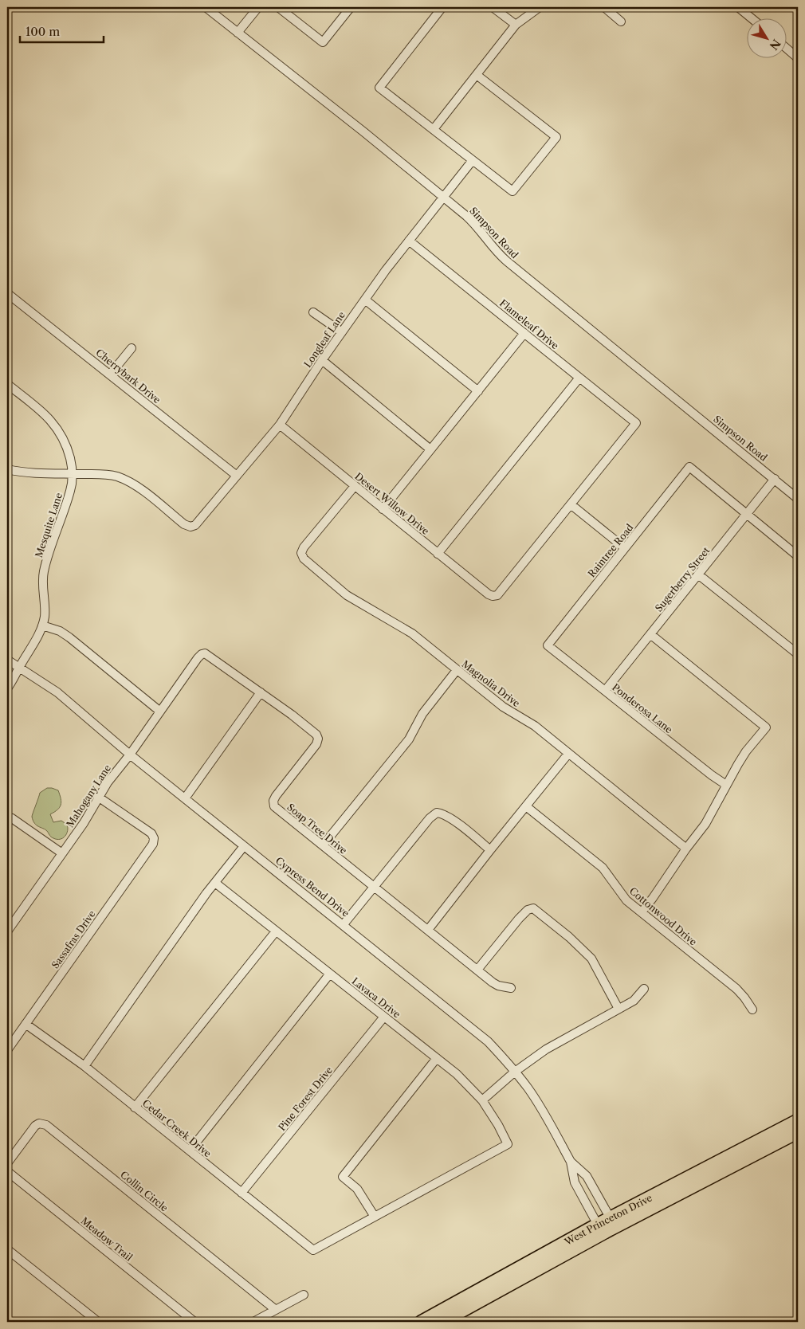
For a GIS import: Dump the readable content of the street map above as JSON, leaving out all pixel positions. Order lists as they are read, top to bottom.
{
  "streets": {
    "highway": ["West Princeton Drive"],
    "street": [
      "Simpson Road",
      "Flameleaf Drive",
      "Longleaf Lane",
      "Cherrybark Drive",
      "Desert Willow Drive",
      "Mesquite Lane",
      "Raintree Road",
      "Sugerberry Street",
      "Magnolia Drive",
      "Ponderosa Lane",
      "Mahogany Lane",
      "Soap Tree Drive",
      "Cypress Bend Drive",
      "Cottonwood Drive",
      "Sassafras Drive",
      "Lavaca Drive",
      "Pine Forest Drive",
      "Cedar Creek Drive",
      "Collin Circle",
      "Meadow Trail"
    ]
  },
  "crossings": [
    ["Simpson Road", "Longleaf Lane"],
    ["Simpson Road", "Sugerberry Street"],
    ["Flameleaf Drive", "Longleaf Lane"],
    ["Flameleaf Drive", "Desert Willow Drive"],
    ["Longleaf Lane", "Cherrybark Drive"],
    ["Longleaf Lane", "Desert Willow Drive"],
    ["Longleaf Lane", "Mesquite Lane"],
    ["Desert Willow Drive", "Magnolia Drive"],
    ["Mesquite Lane", "Cypress Bend Drive"],
    ["Raintree Road", "Sugerberry Street"],
    ["Raintree Road", "Ponderosa Lane"],
    ["Sugerberry Street", "Ponderosa Lane"],
    ["Mahogany Lane", "Soap Tree Drive"],
    ["Mahogany Lane", "Cypress Bend Drive"],
    ["Mahogany Lane", "Sassafras Drive"],
    ["Cypress Bend Drive", "West Princeton Drive"],
    ["Sassafras Drive", "Cedar Creek Drive"],
    ["Lavaca Drive", "Pine Forest Drive"],
    ["Lavaca Drive", "Cedar Creek Drive"],
    ["Pine Forest Drive", "Cedar Creek Drive"]
  ],
  "scale_bar": "100 m",
  "north": "bottom right"
}
